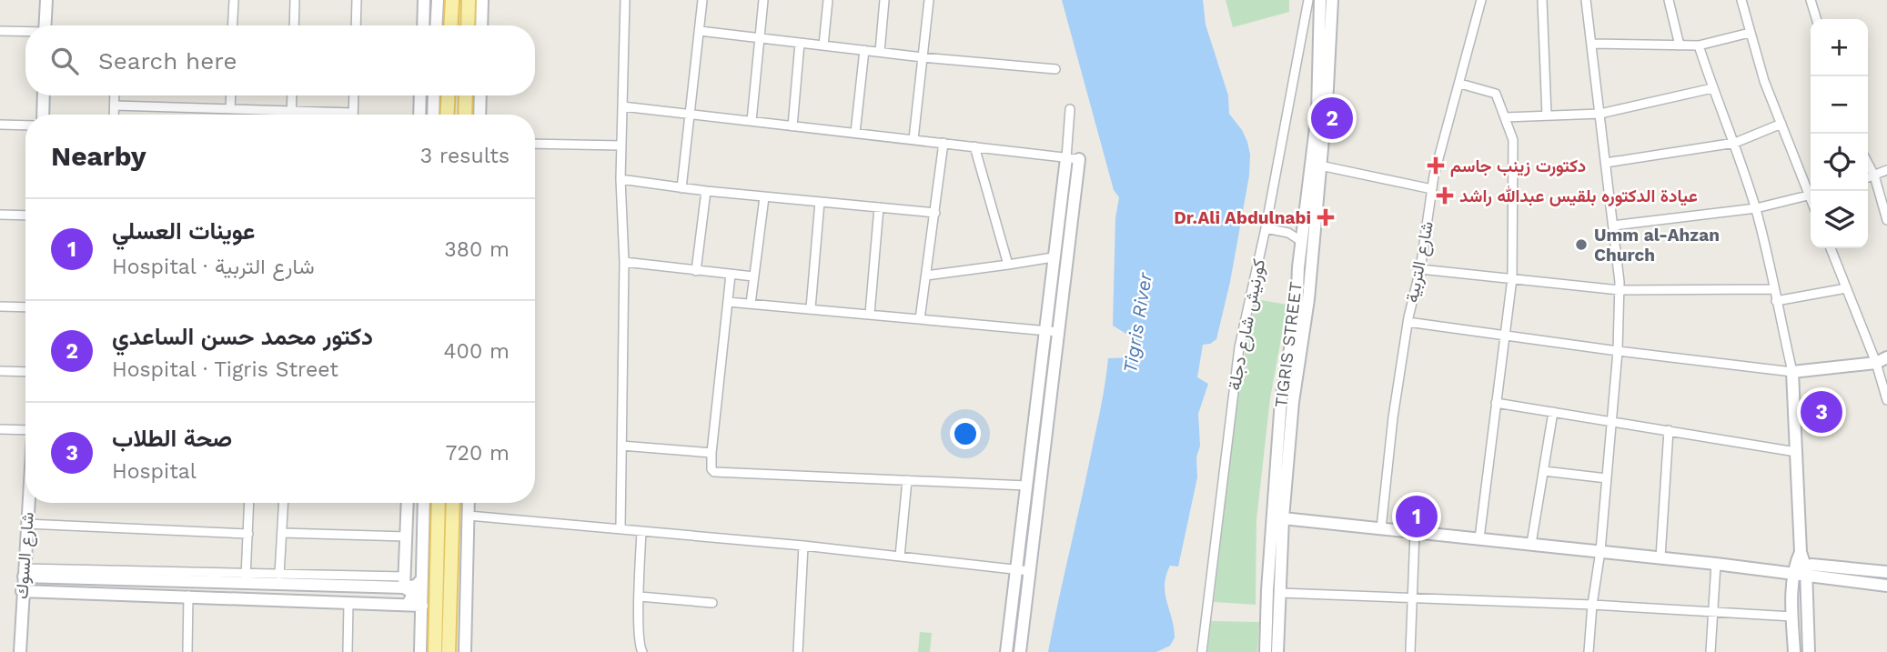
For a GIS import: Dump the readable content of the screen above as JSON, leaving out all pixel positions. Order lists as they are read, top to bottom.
{
  "streets": {
    "street": [
      "شارع التربية",
      "كورنيش شارع دجلة",
      "TIGRIS STREET",
      "شارع السوك"
    ]
  },
  "water": ["Tigris River"],
  "places": {
    "health": ["دكتورت زينب جاسم", "عيادة الدكتوره بلقيس عبدالله راشد", "Dr.Ali Abdulnabi"],
    "other": ["Umm al-Ahzan Church"]
  },
  "page": {
    "map_buttons": ["+", "−"],
    "search": "Search here",
    "pins": ["2", "3", "1"],
    "heading": ["Nearby", "3 results"],
    "list": [
      {
        "mark": "1",
        "name": "عوينات العسلي",
        "note": "Hospital · شارع التربية",
        "value": "380 m"
      },
      {
        "mark": "2",
        "name": "دكتور محمد حسن الساعدي",
        "note": "Hospital · Tigris Street",
        "value": "400 m"
      },
      {
        "mark": "3",
        "name": "صحة الطلاب",
        "note": "Hospital",
        "value": "720 m"
      }
    ]
  }
}
